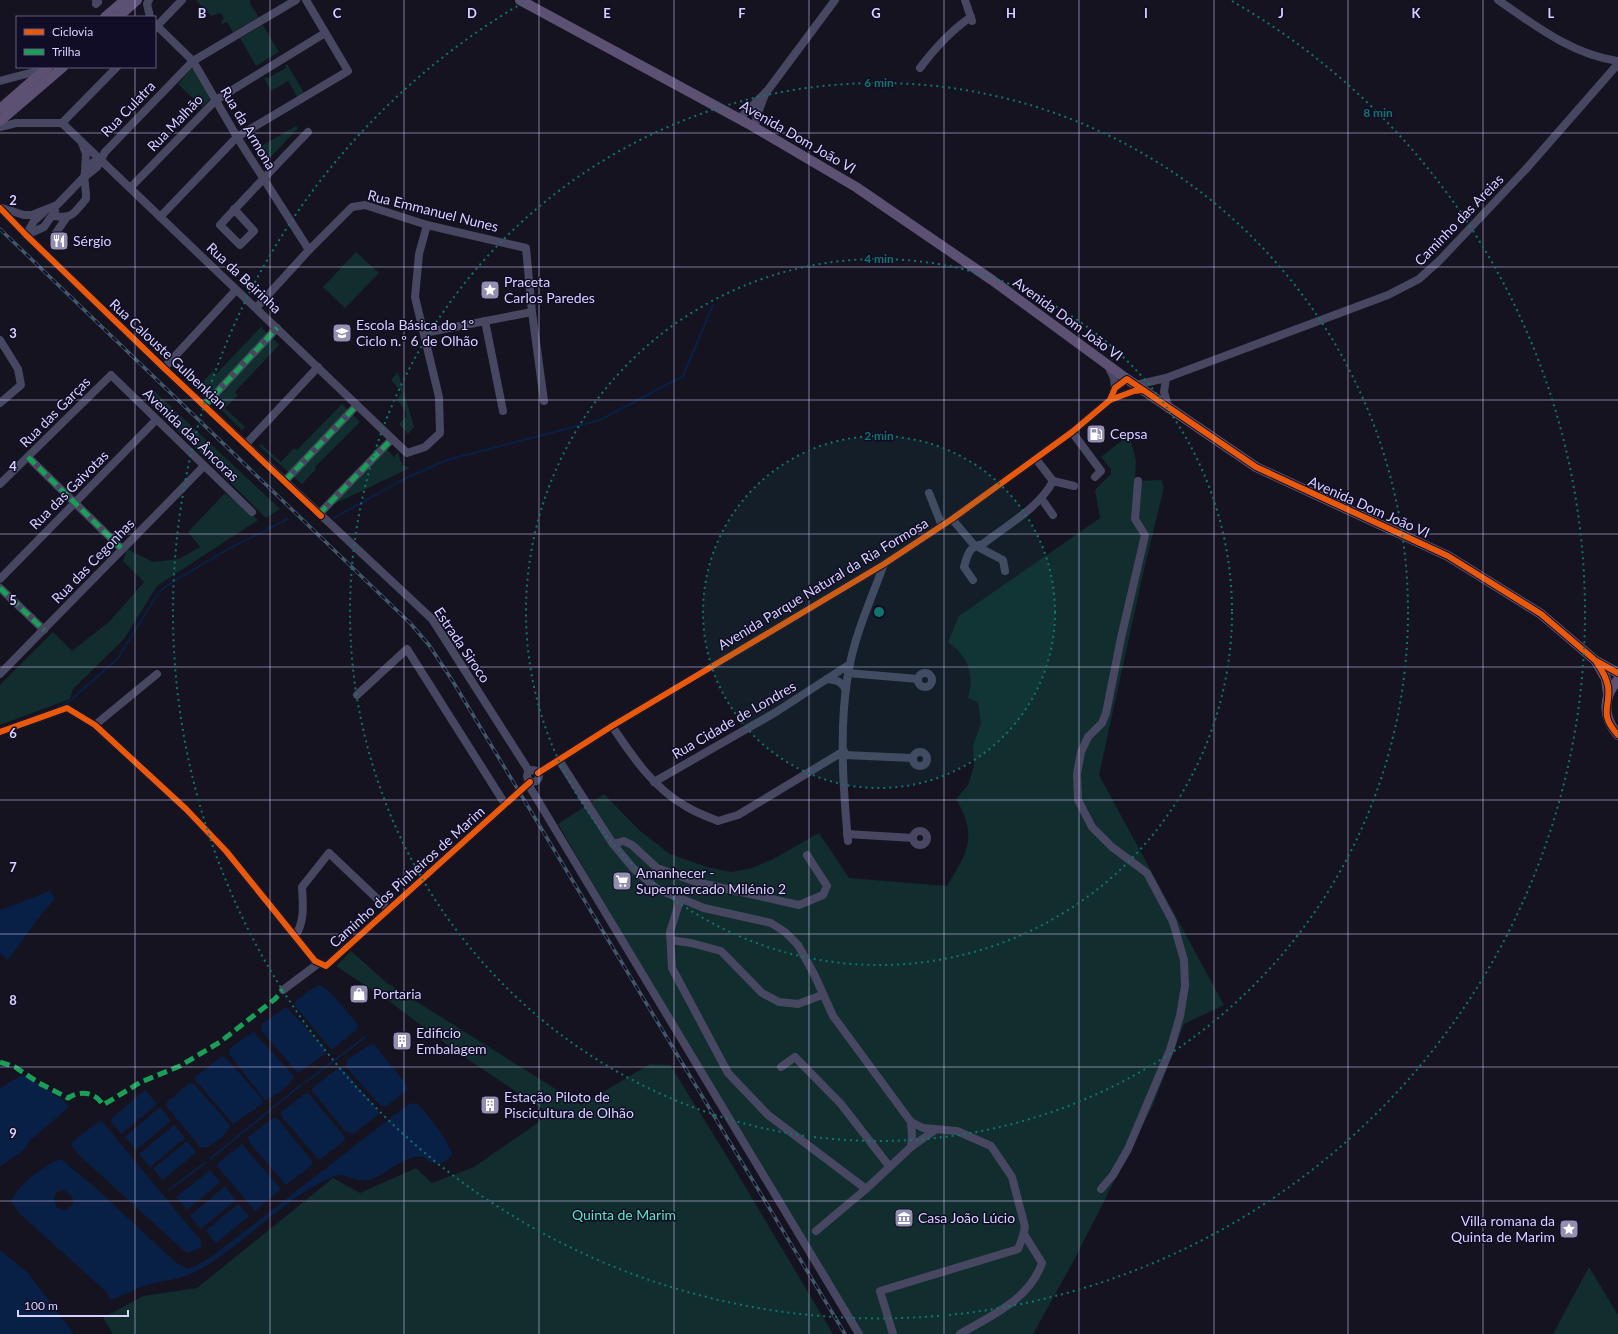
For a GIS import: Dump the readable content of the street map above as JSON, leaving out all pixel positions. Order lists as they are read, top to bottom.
{
  "streets": {
    "main road": ["Avenida Dom João VI"],
    "street": [
      "Rua Culatra",
      "Rua Malhão",
      "Rua da Armona",
      "Rua Emmanuel Nunes",
      "Caminho das Areias",
      "Rua da Beirinha",
      "Rua Calouste Gulbenkian",
      "Rua das Garças",
      "Avenida das Âncoras",
      "Rua das Gaivotas",
      "Rua das Cegonhas",
      "Avenida Parque Natural da Ria Formosa",
      "Estrada Siroco",
      "Rua Cidade de Londres",
      "Caminho dos Pinheiros de Marim"
    ]
  },
  "crossings": [
    ["Rua Culatra", "Rua da Armona"],
    ["Rua Culatra", "Rua da Beirinha"],
    ["Rua Malhão", "Rua da Armona"],
    ["Rua Malhão", "Rua da Beirinha"],
    ["Rua da Armona", "Rua Emmanuel Nunes"],
    ["Rua Emmanuel Nunes", "Rua da Beirinha"],
    ["Rua Calouste Gulbenkian", "Estrada Siroco"],
    ["Rua das Garças", "Avenida das Âncoras"],
    ["Avenida das Âncoras", "Rua das Gaivotas"],
    ["Avenida das Âncoras", "Rua das Cegonhas"],
    ["Avenida Parque Natural da Ria Formosa", "Estrada Siroco"],
    ["Avenida Parque Natural da Ria Formosa", "Caminho dos Pinheiros de Marim"],
    ["Estrada Siroco", "Caminho dos Pinheiros de Marim"]
  ],
  "parks": ["Quinta de Marim"],
  "places": {
    "restaurant": ["Sérgio"],
    "place": ["Praceta Carlos Paredes", "Villa romana da Quinta de Marim"],
    "school or university": ["Escola Básica do 1º Ciclo n.º 6 de Olhão"],
    "fuel station": ["Cepsa"],
    "supermarket": ["Amanhecer - Supermercado Milénio 2"],
    "shop": ["Portaria"],
    "building": ["Edificio Embalagem", "Estação Piloto de Piscicultura de Olhão"],
    "museum": ["Casa João Lúcio"]
  },
  "legend": ["Ciclovia", "Trilha"],
  "scale_bar": "100 m",
  "grid": {
    "columns": [
      "B",
      "C",
      "D",
      "E",
      "F",
      "G",
      "H",
      "I",
      "J",
      "K",
      "L"
    ],
    "rows": [
      "2",
      "3",
      "4",
      "5",
      "6",
      "7",
      "8",
      "9"
    ]
  },
  "rings": [
    "6 min",
    "8 min",
    "4 min",
    "2 min"
  ]
}
